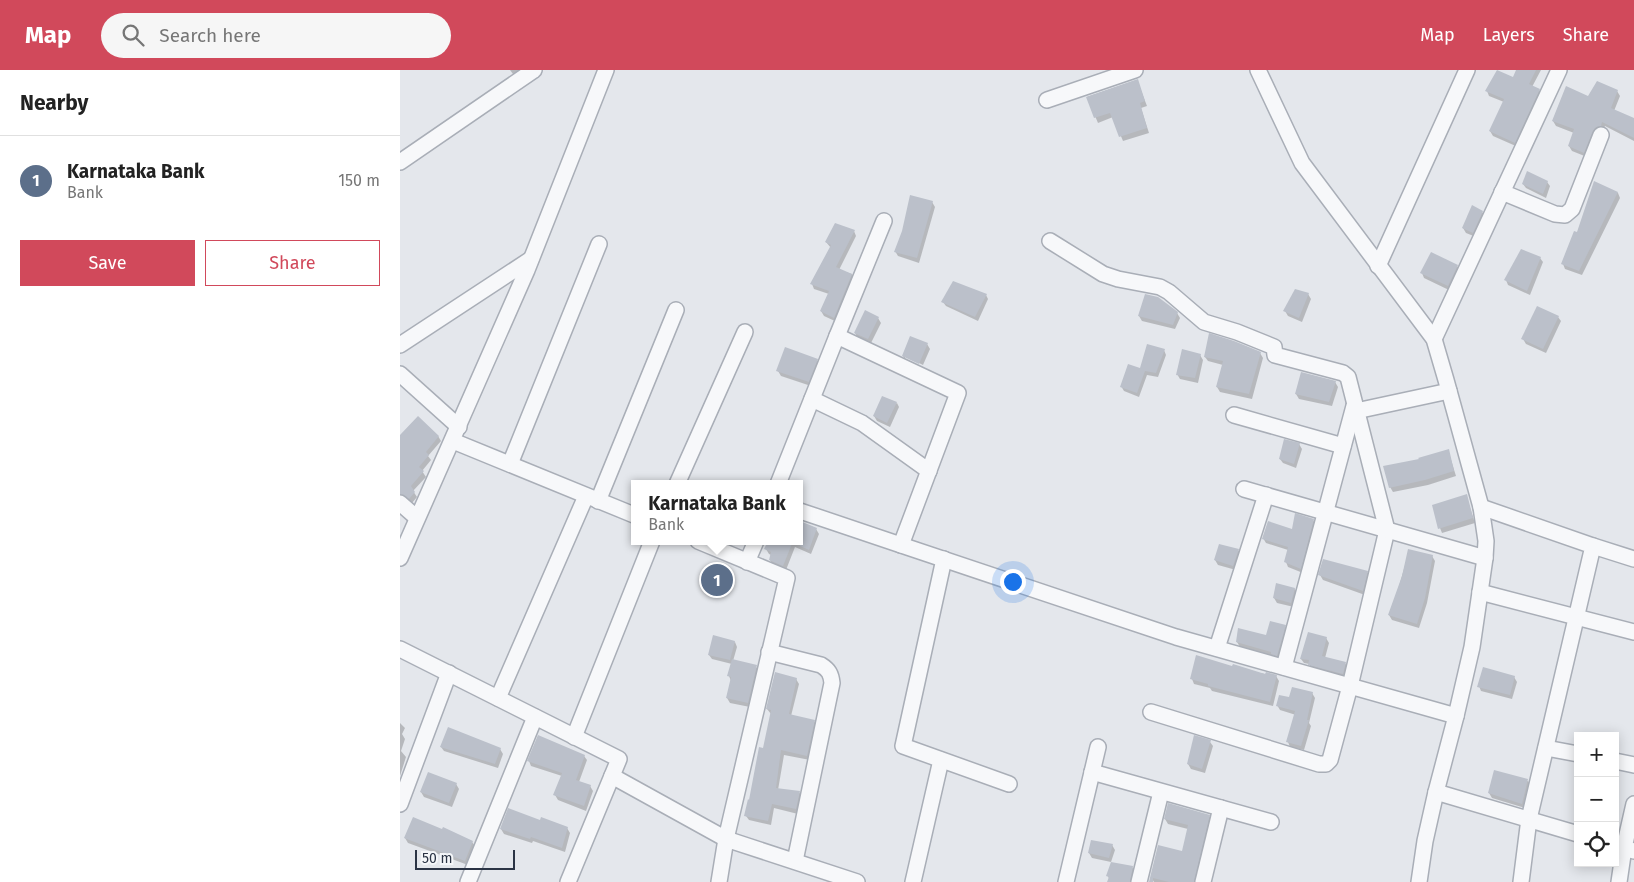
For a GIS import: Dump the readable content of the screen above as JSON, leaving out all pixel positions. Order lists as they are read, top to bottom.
{
  "scale_bar": "50 m",
  "page": {
    "header": "Map",
    "search": "Search here",
    "nav": ["Map", "Layers", "Share"],
    "heading": "Nearby",
    "list": [
      {
        "mark": "1",
        "name": "Karnataka Bank",
        "note": "Bank",
        "value": "150 m"
      }
    ],
    "buttons": ["Save", "Share"],
    "popup": ["Karnataka Bank", "Bank"],
    "pins": "1",
    "map_buttons": ["+", "−"],
    "scale": "50 m"
  }
}
